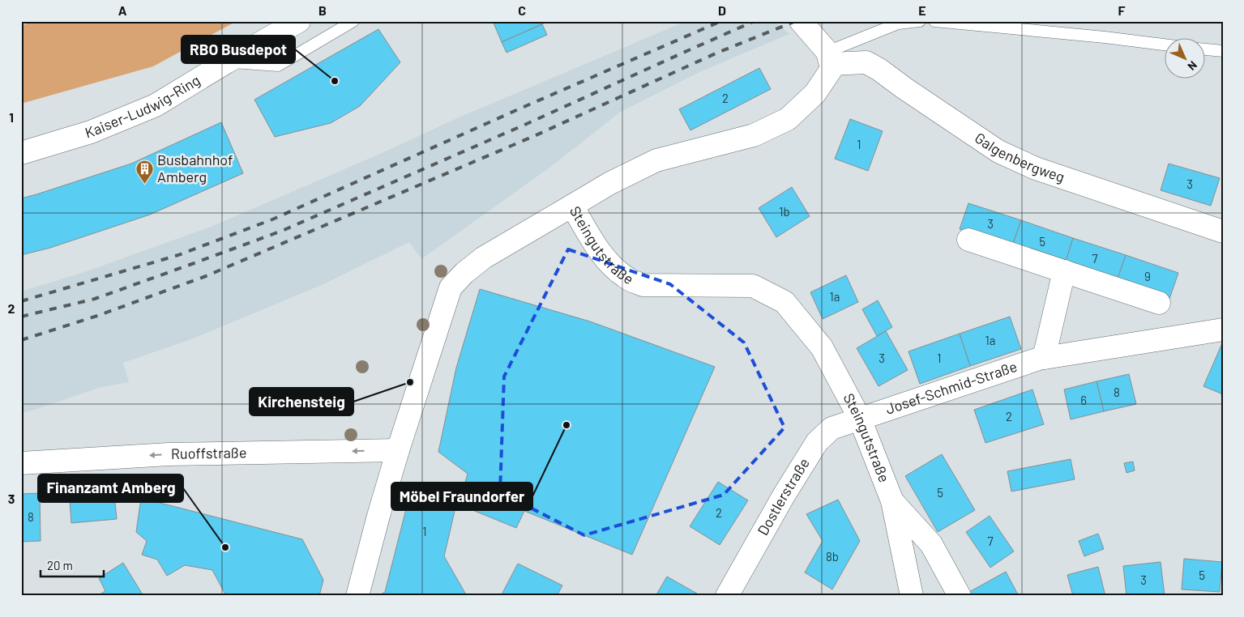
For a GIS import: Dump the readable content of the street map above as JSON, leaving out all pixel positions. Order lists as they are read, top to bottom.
{
  "streets": {
    "street": [
      "Kaiser-Ludwig-Ring",
      "Galgenbergweg",
      "Steingutstraße",
      "Josef-Schmid-Straße",
      "Ruoffstraße",
      "Dostlerstraße"
    ]
  },
  "crossings": [
    ["Galgenbergweg", "Steingutstraße"],
    ["Steingutstraße", "Josef-Schmid-Straße"],
    ["Steingutstraße", "Dostlerstraße"],
    ["Josef-Schmid-Straße", "Dostlerstraße"]
  ],
  "one_way": ["Ruoffstraße"],
  "places": {
    "other": [
      "RBO Busdepot",
      "Kirchensteig",
      "Möbel Fraundorfer",
      "Finanzamt Amberg"
    ],
    "building": ["Busbahnhof Amberg"]
  },
  "house_numbers": [
    "2",
    "1",
    "3",
    "1b",
    "3",
    "5",
    "7",
    "9",
    "1a",
    "1a",
    "3",
    "1",
    "8",
    "6",
    "2",
    "5",
    "2",
    "8",
    "1",
    "7",
    "8b",
    "5",
    "3"
  ],
  "scale_bar": "20 m",
  "north": "bottom right",
  "grid": {
    "columns": [
      "A",
      "B",
      "C",
      "D",
      "E",
      "F"
    ],
    "rows": ["1", "2", "3"]
  }
}
